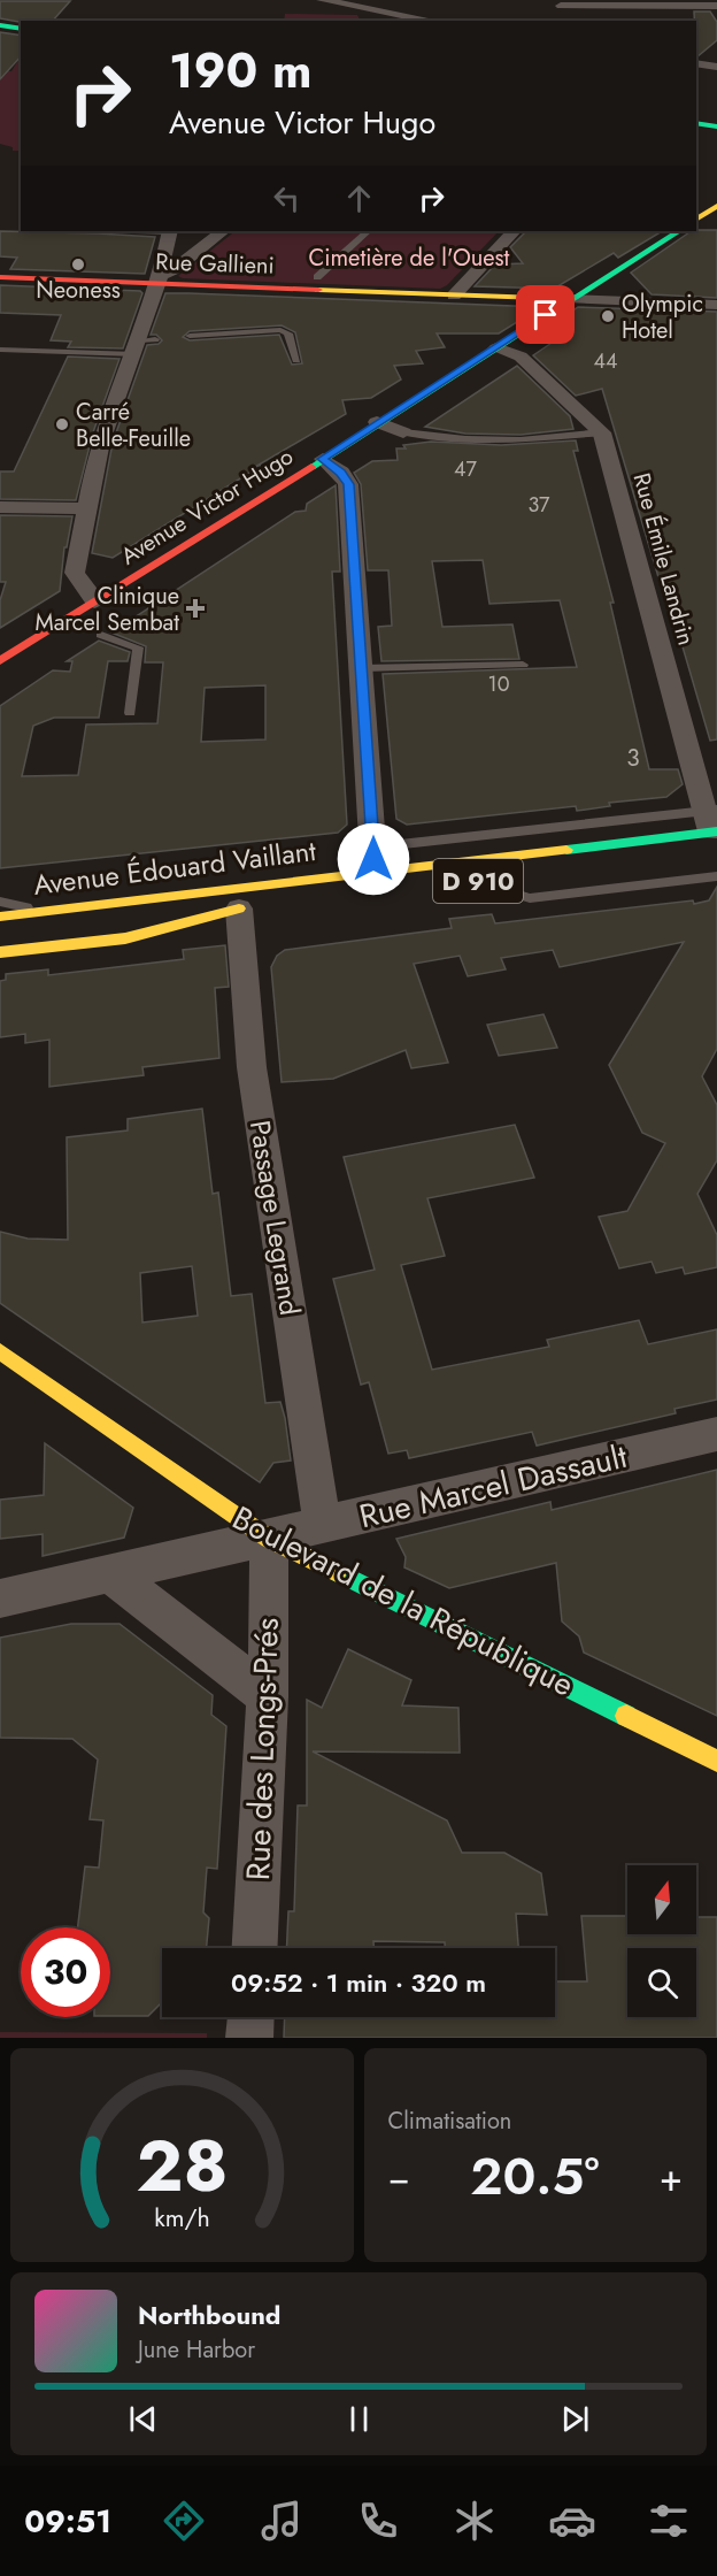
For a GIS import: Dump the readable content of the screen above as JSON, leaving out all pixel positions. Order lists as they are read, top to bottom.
{
  "streets": {
    "street": [
      "Rue Gallieni",
      "Avenue Victor Hugo",
      "Rue Émile Landrin",
      "Avenue Édouard Vaillant",
      "D 910",
      "Passage Legrand",
      "Rue Marcel Dassault",
      "Boulevard de la République",
      "Rue des Longs-Prés"
    ]
  },
  "crossings": [
    ["Rue Gallieni", "Avenue Victor Hugo"],
    ["Rue Émile Landrin", "Avenue Édouard Vaillant"],
    ["Avenue Édouard Vaillant", "Passage Legrand"],
    ["Passage Legrand", "Rue Marcel Dassault"],
    ["Rue Marcel Dassault", "Boulevard de la République"],
    ["Rue Marcel Dassault", "Rue des Longs-Prés"],
    ["Boulevard de la République", "Rue des Longs-Prés"]
  ],
  "parks": ["Cimetière de l'Ouest"],
  "places": {
    "other": ["Neoness", "Olympic Hotel", "Carré Belle-Feuille"],
    "health": ["Clinique Marcel Sembat"]
  },
  "house_numbers": [
    "44",
    "47",
    "37",
    "10",
    "3"
  ],
  "north": "top",
  "page": {
    "turn": ["190 m", "Avenue Victor Hugo"],
    "limit": "30",
    "trip": "09:52 · 1 min · 320 m",
    "tile": "Climatisation",
    "heat": ["−", "20.5°", "+"],
    "song": ["Northbound", "June Harbor"],
    "tabs": "09:51",
    "gauge": ["28", "km/h"]
  }
}
